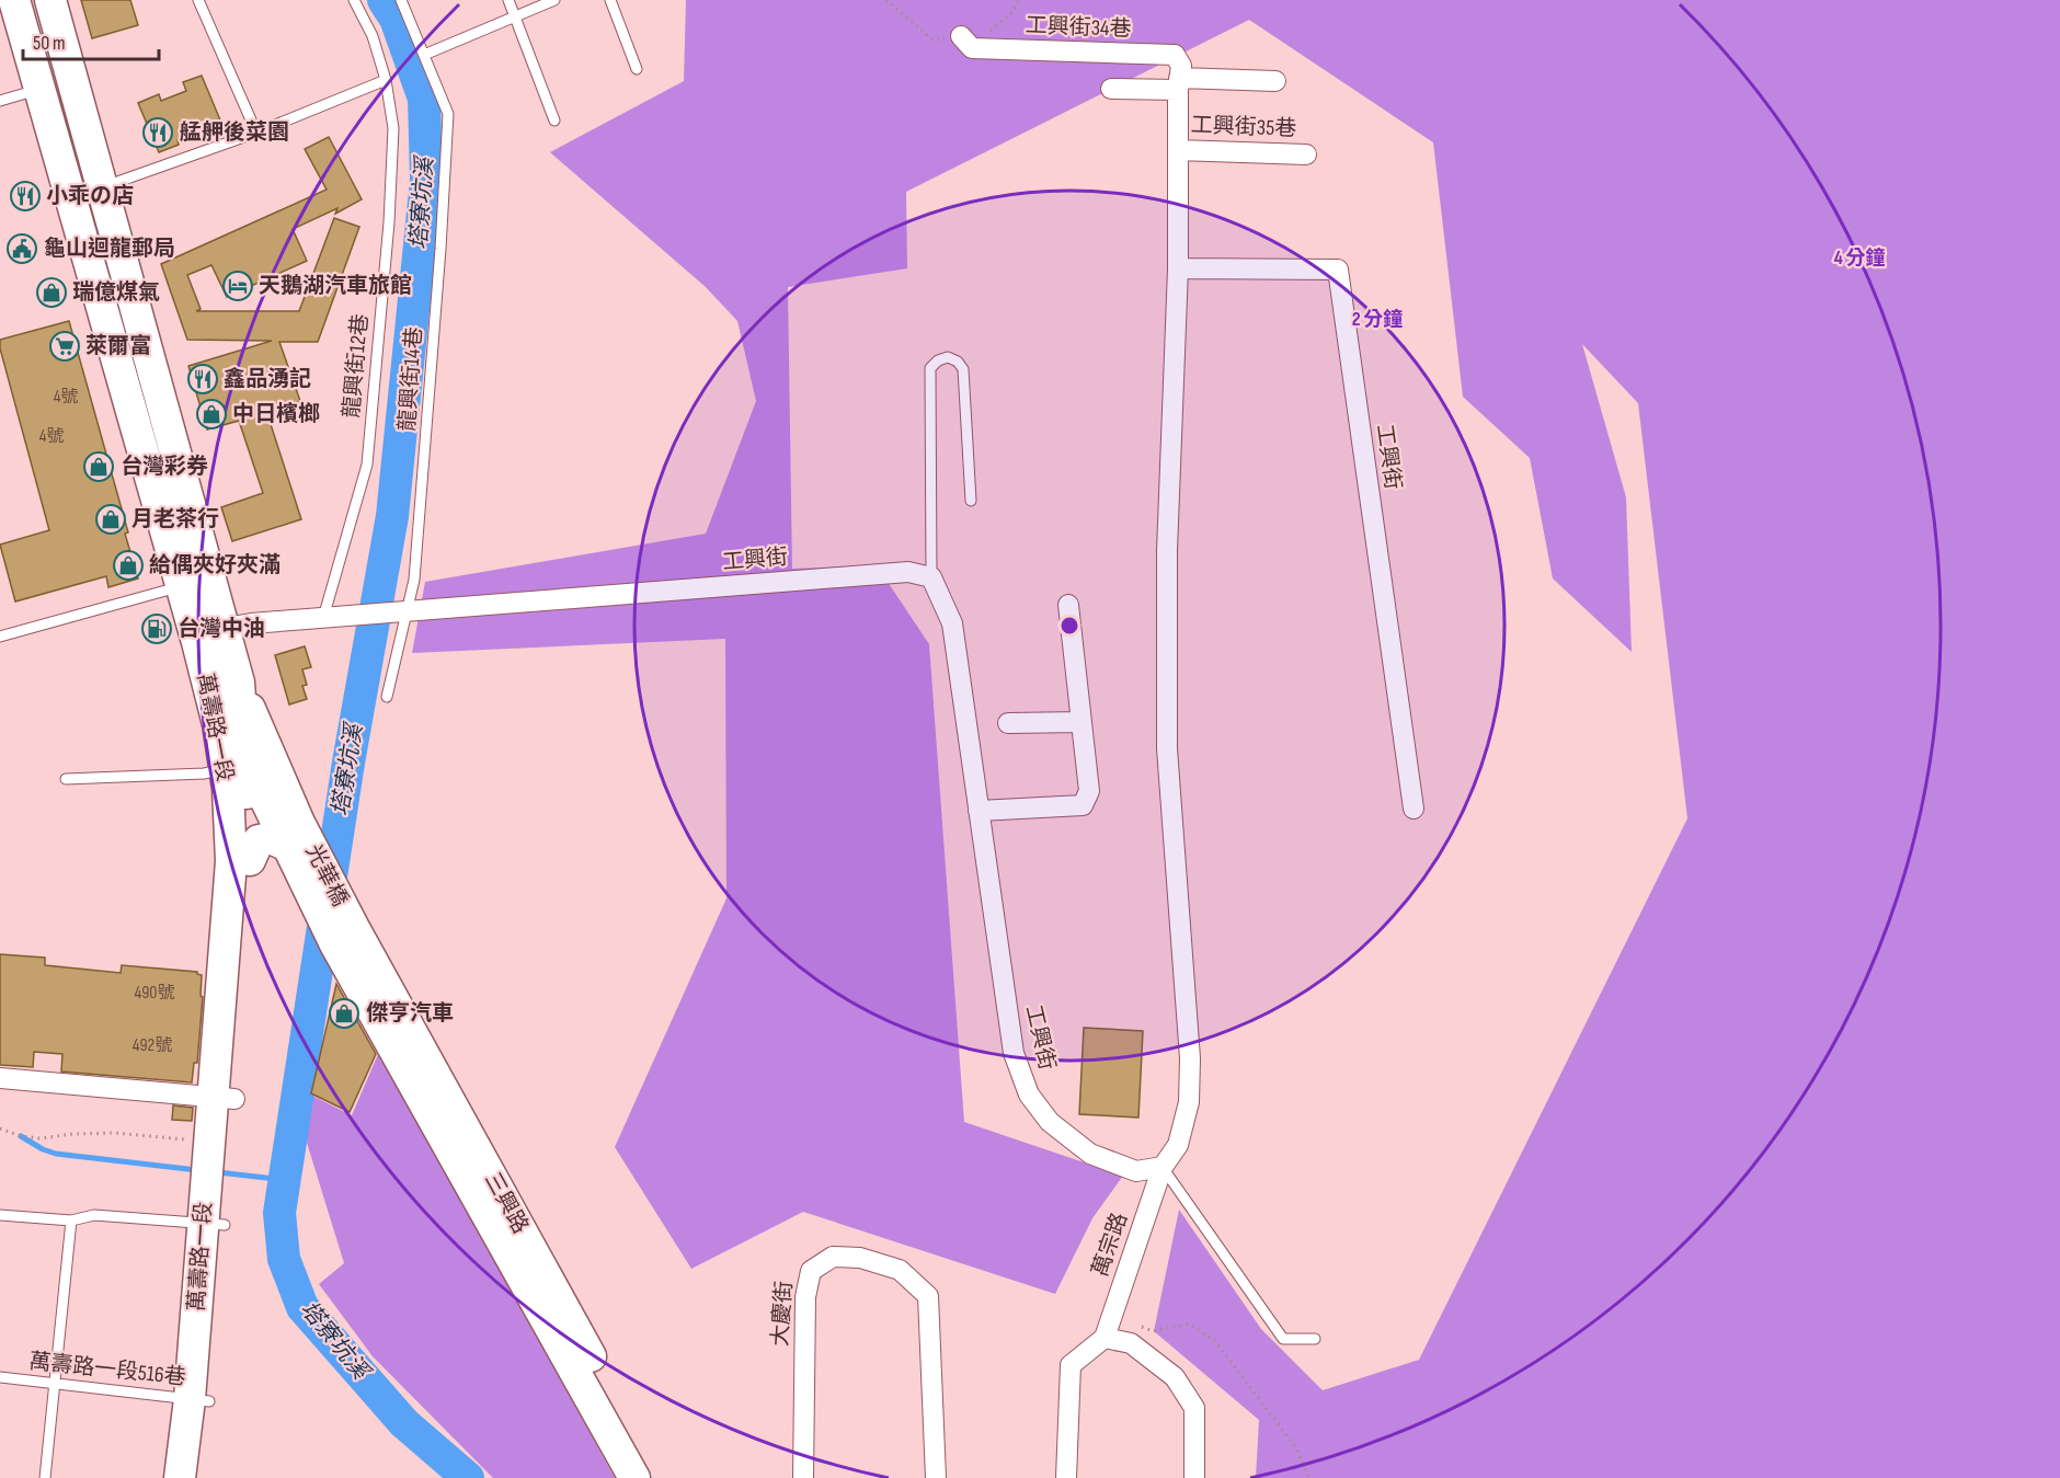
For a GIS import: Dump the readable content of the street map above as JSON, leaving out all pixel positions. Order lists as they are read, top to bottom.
{
  "streets": {
    "main road": ["萬壽路一段", "光華橋", "三興路"],
    "street": [
      "工興街34巷",
      "工興街35巷",
      "工興街",
      "萬宗路",
      "大慶街"
    ],
    "lane": ["龍興街12巷", "龍興街14巷", "萬壽路一段516巷"]
  },
  "crossings": [
    ["龍興街12巷", "工興街"],
    ["龍興街14巷", "工興街"],
    ["工興街", "萬宗路"],
    ["萬壽路一段", "光華橋"],
    ["萬壽路一段", "萬壽路一段516巷"],
    ["光華橋", "三興路"]
  ],
  "water": ["塔寮坑溪"],
  "places": {
    "restaurant": ["艋舺後菜園", "小乖の店", "鑫品湧記"],
    "public building": ["龜山迴龍郵局"],
    "hotel": ["天鵝湖汽車旅館"],
    "shop": [
      "瑞億煤氣",
      "中日檳榔",
      "台灣彩券",
      "月老茶行",
      "給偶夾好夾滿",
      "傑亨汽車"
    ],
    "supermarket": ["萊爾富"],
    "fuel station": ["台灣中油"]
  },
  "house_numbers": [
    "4號",
    "4號",
    "490號",
    "492號"
  ],
  "scale_bar": "50 m",
  "rings": ["4 分鐘", "2 分鐘"]
}
